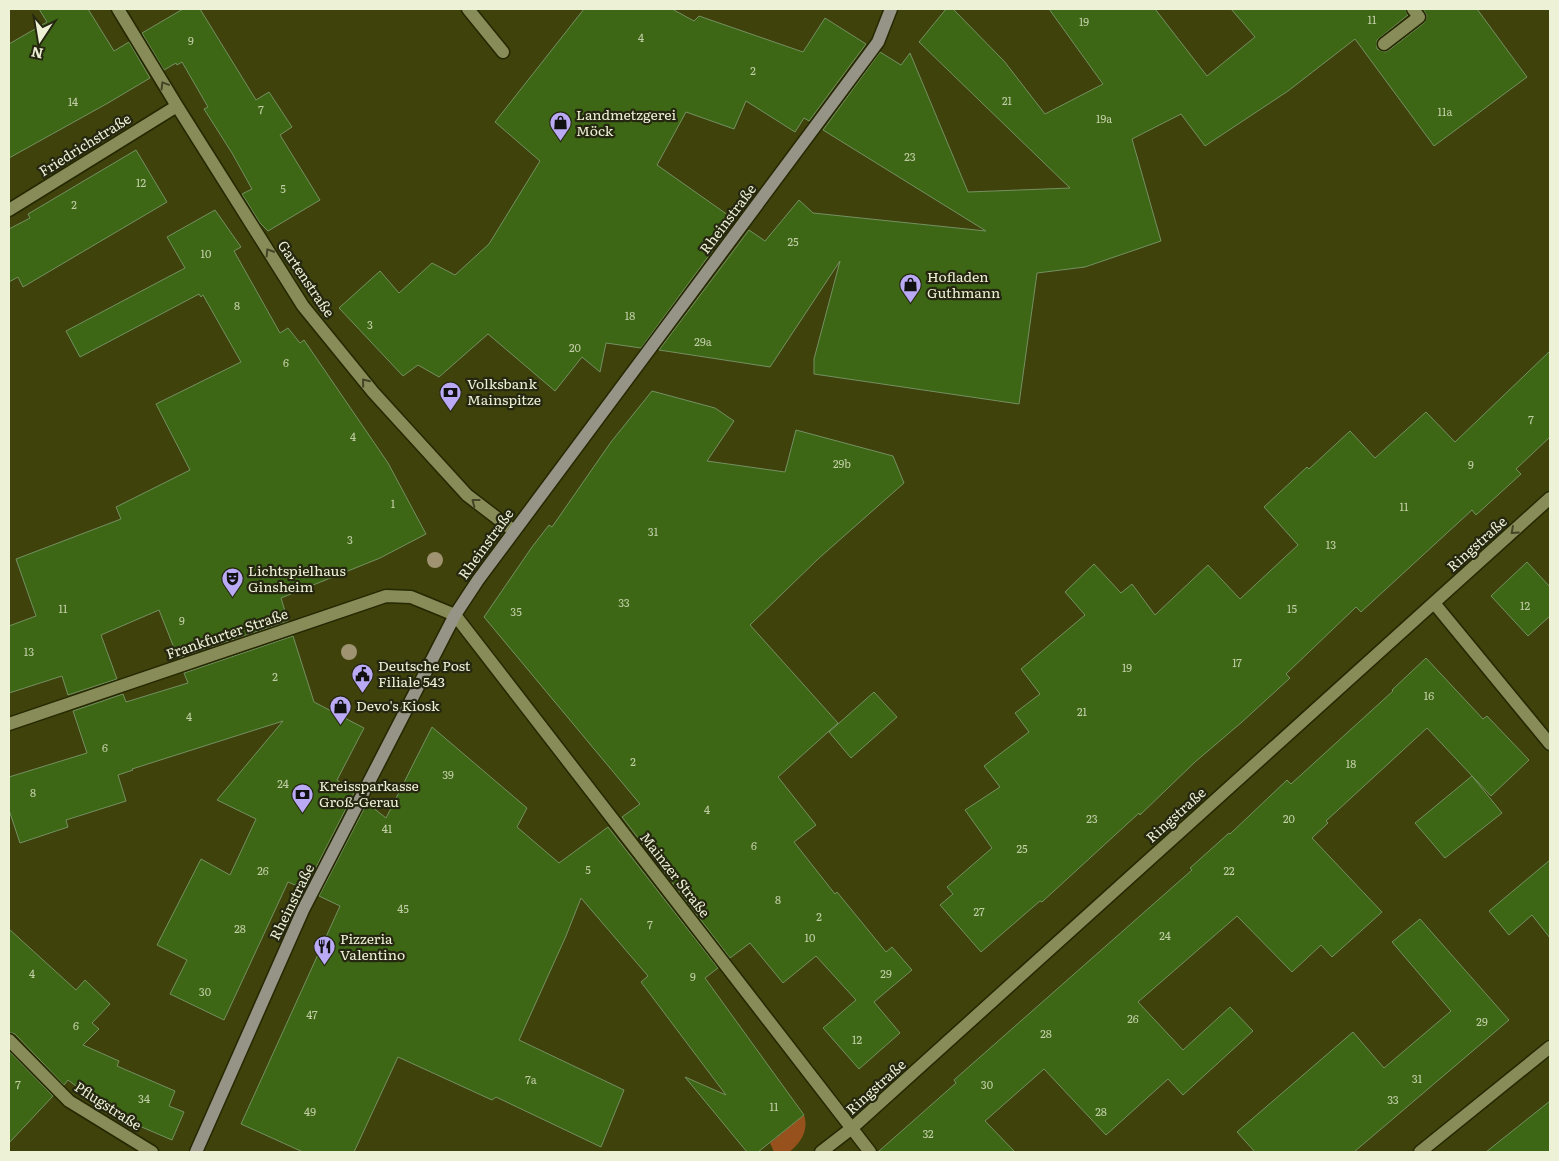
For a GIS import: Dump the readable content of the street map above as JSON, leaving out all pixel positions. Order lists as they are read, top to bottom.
{
  "streets": {
    "main road": ["Rheinstraße"],
    "street": [
      "Friedrichstraße",
      "Gartenstraße",
      "Ringstraße",
      "Frankfurter Straße",
      "Mainzer Straße",
      "Pflugstraße"
    ]
  },
  "crossings": [
    ["Friedrichstraße", "Gartenstraße"],
    ["Rheinstraße", "Gartenstraße"],
    ["Rheinstraße", "Frankfurter Straße"],
    ["Rheinstraße", "Mainzer Straße"],
    ["Ringstraße", "Mainzer Straße"],
    ["Frankfurter Straße", "Mainzer Straße"]
  ],
  "one_way": ["Gartenstraße"],
  "places": {
    "shop": ["Landmetzgerei Möck", "Hofladen Guthmann", "Devo's Kiosk"],
    "bank": ["Volksbank Mainspitze", "Kreissparkasse Groß-Gerau"],
    "theatre": ["Lichtspielhaus Ginsheim"],
    "public building": ["Deutsche Post Filiale 543"],
    "restaurant": ["Pizzeria Valentino"]
  },
  "house_numbers": [
    "11",
    "19",
    "4",
    "9",
    "2",
    "21",
    "14",
    "7",
    "11a",
    "19a",
    "23",
    "12",
    "5",
    "2",
    "25",
    "10",
    "8",
    "18",
    "3",
    "29a",
    "20",
    "6",
    "7",
    "4",
    "29b",
    "9",
    "1",
    "11",
    "31",
    "3",
    "13",
    "33",
    "12",
    "11",
    "15",
    "35",
    "9",
    "13",
    "17",
    "19",
    "2",
    "16",
    "21",
    "4",
    "6",
    "2",
    "18",
    "39",
    "24",
    "8",
    "4",
    "23",
    "20",
    "41",
    "6",
    "25",
    "5",
    "26",
    "22",
    "8",
    "45",
    "27",
    "2",
    "7",
    "28",
    "24",
    "10",
    "4",
    "29",
    "9",
    "30",
    "47",
    "26",
    "29",
    "6",
    "28",
    "12",
    "31",
    "7a",
    "7",
    "30",
    "34",
    "33",
    "11",
    "49",
    "28",
    "32"
  ],
  "north": "bottom"
}
